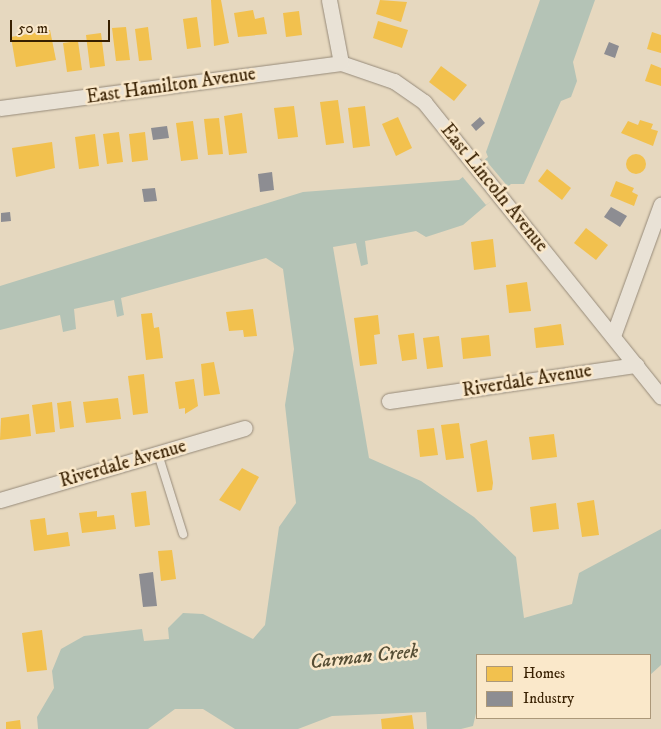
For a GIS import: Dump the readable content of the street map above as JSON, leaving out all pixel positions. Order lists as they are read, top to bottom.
{
  "streets": {
    "street": ["East Hamilton Avenue", "East Lincoln Avenue", "Riverdale Avenue"]
  },
  "crossings": [
    ["East Hamilton Avenue", "East Lincoln Avenue"],
    ["East Lincoln Avenue", "Riverdale Avenue"]
  ],
  "water": ["Carman Creek"],
  "legend": ["Homes", "Industry"],
  "scale_bar": "50 m"
}
